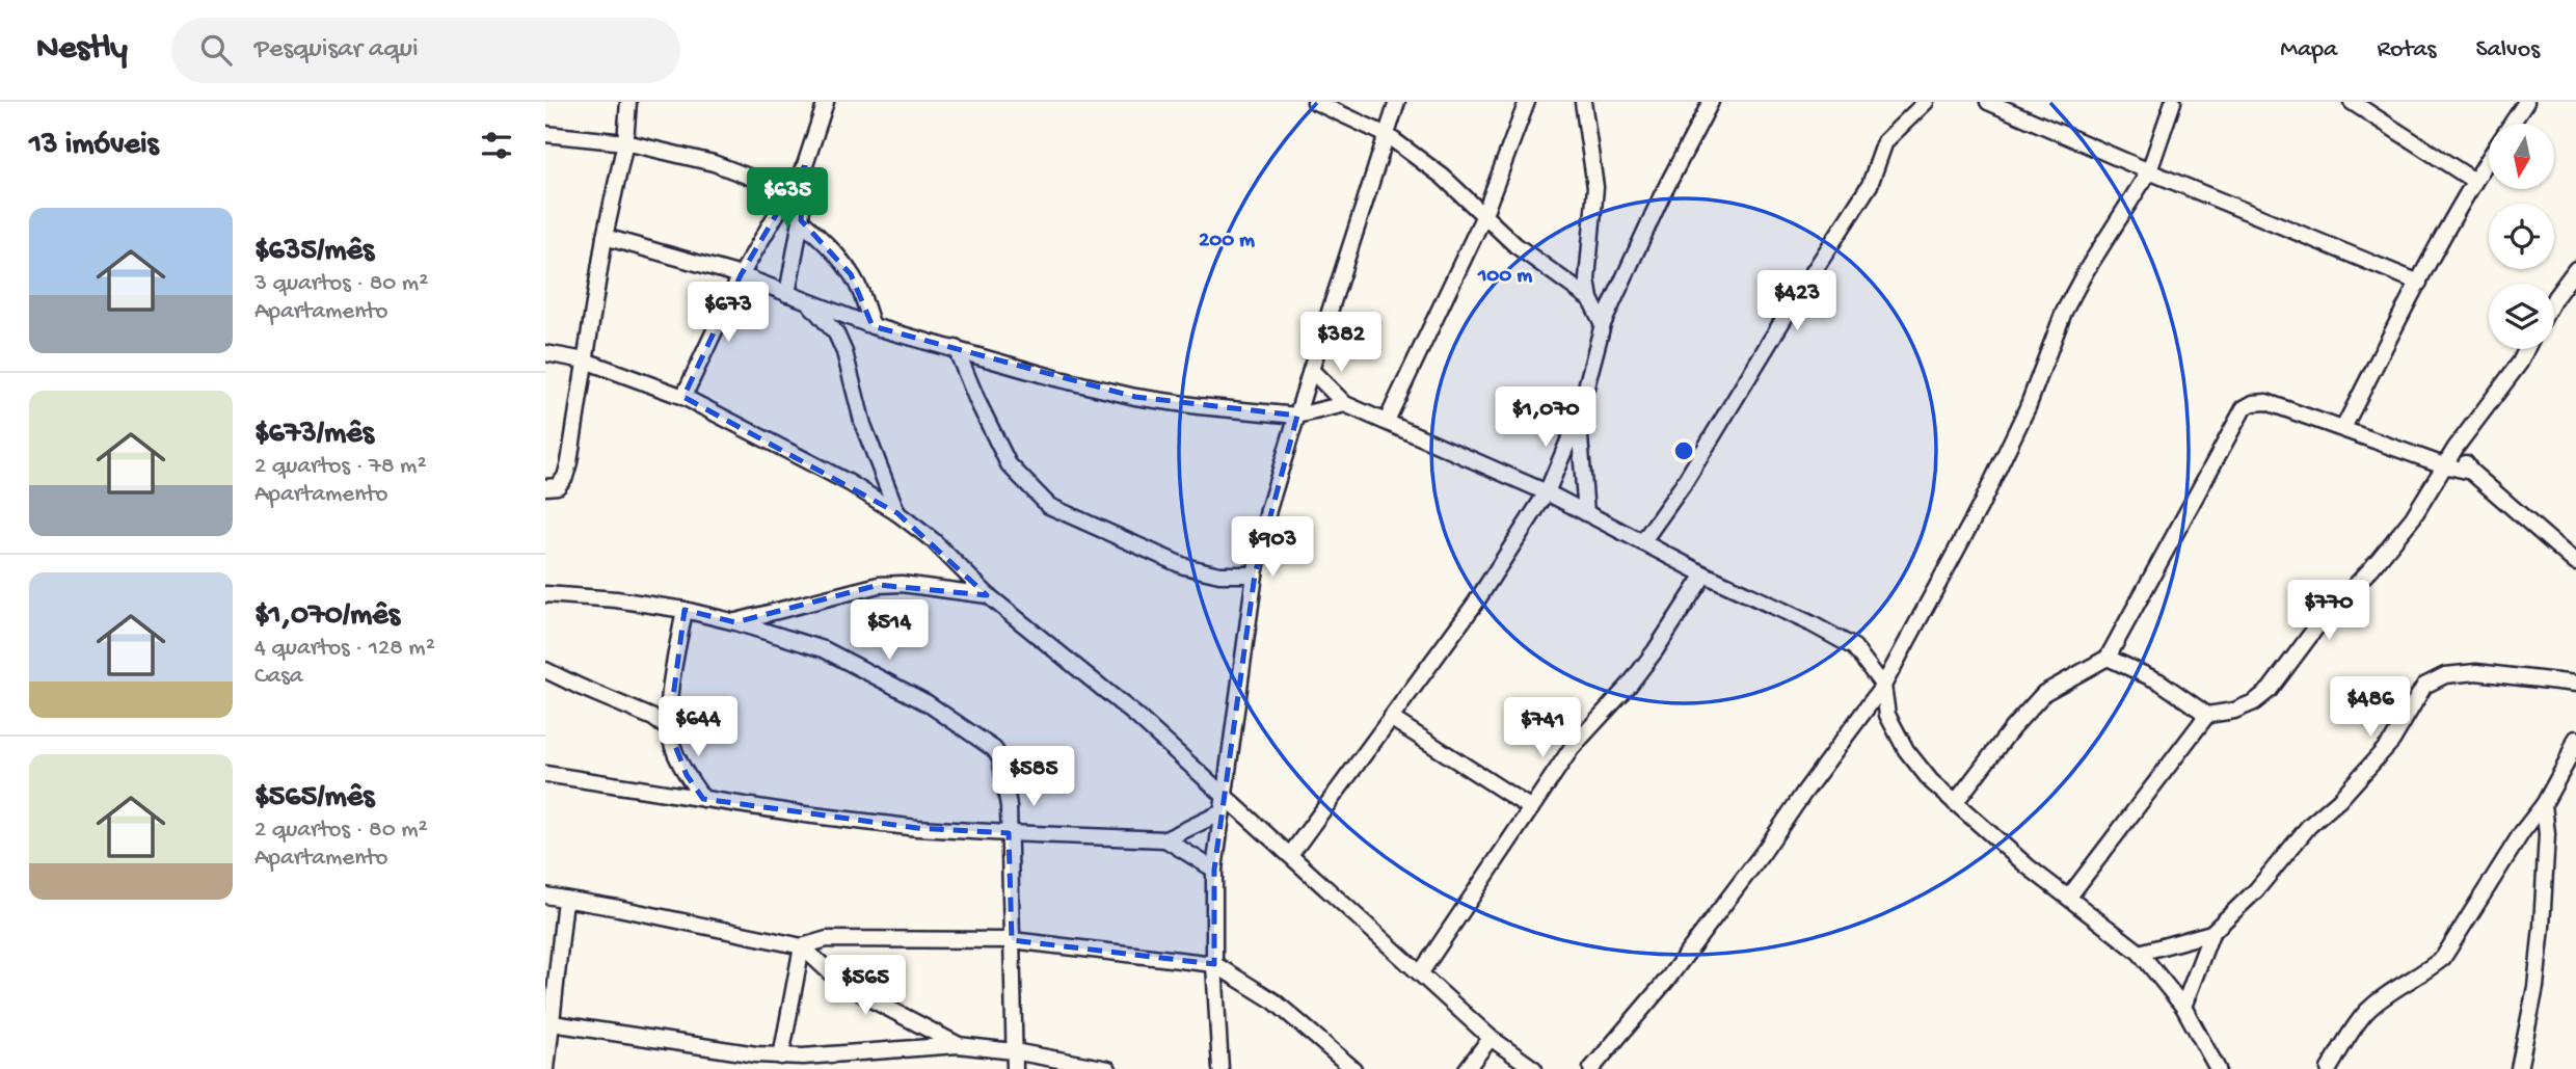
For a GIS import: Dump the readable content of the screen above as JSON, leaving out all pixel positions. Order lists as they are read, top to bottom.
{
  "north": "bottom",
  "page": {
    "header": "Nestly",
    "search": "Pesquisar aqui",
    "nav": ["Mapa", "Rotas", "Salvos"],
    "heading": "13 imóveis",
    "price": [
      "$635",
      "$423",
      "$673",
      "$382",
      "$1,070",
      "$903",
      "$770",
      "$514",
      "$486",
      "$644",
      "$741",
      "$585",
      "$565"
    ],
    "list": [
      {
        "name": "$635/mês",
        "note": "3 quartos · 80 m² · Apartamento"
      },
      {
        "name": "$673/mês",
        "note": "2 quartos · 78 m² · Apartamento"
      },
      {
        "name": "$1,070/mês",
        "note": "4 quartos · 128 m² · Casa"
      },
      {
        "name": "$565/mês",
        "note": "2 quartos · 80 m² · Apartamento"
      }
    ]
  },
  "rings": ["200 m", "100 m"]
}
